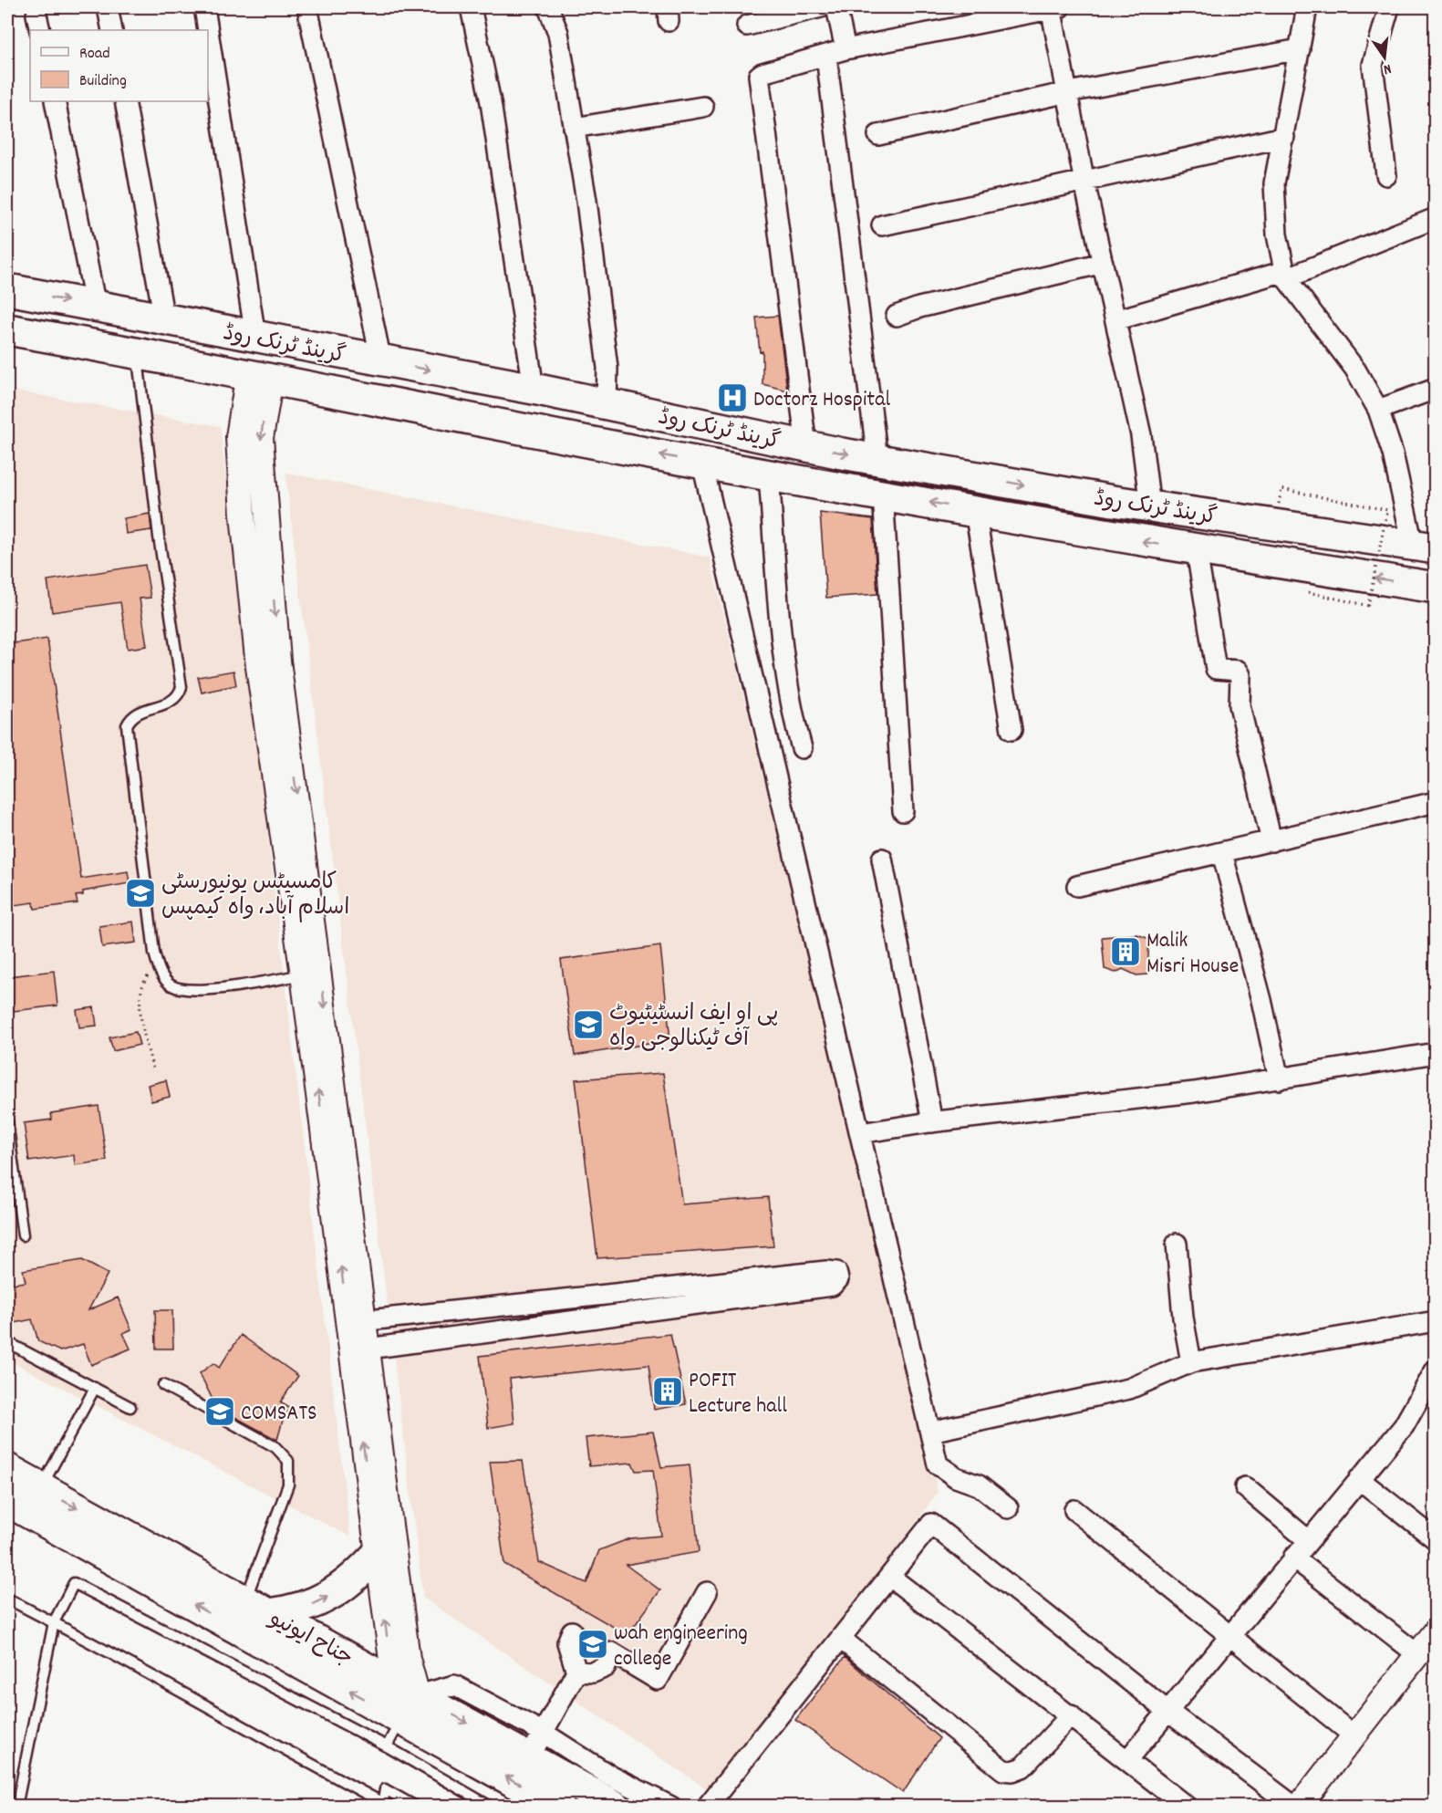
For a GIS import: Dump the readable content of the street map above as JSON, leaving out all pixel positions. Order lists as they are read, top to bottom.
{
  "streets": {
    "main road": ["گرینڈ ٹرنک روڈ", "جناح ایونیو"]
  },
  "places": {
    "hospital": ["Doctorz Hospital"],
    "school or university": [
      "کامسیٹس یونیورسٹی اسلام آباد، واہ کیمپس",
      "پی او ایف انسٹیٹیوٹ آف ٹیکنالوجی واہ",
      "COMSATS",
      "wah engineering college"
    ],
    "building": ["Malik Misri House", "POFIT Lecture hall"]
  },
  "legend": ["Road", "Building"],
  "north": "bottom"
}
